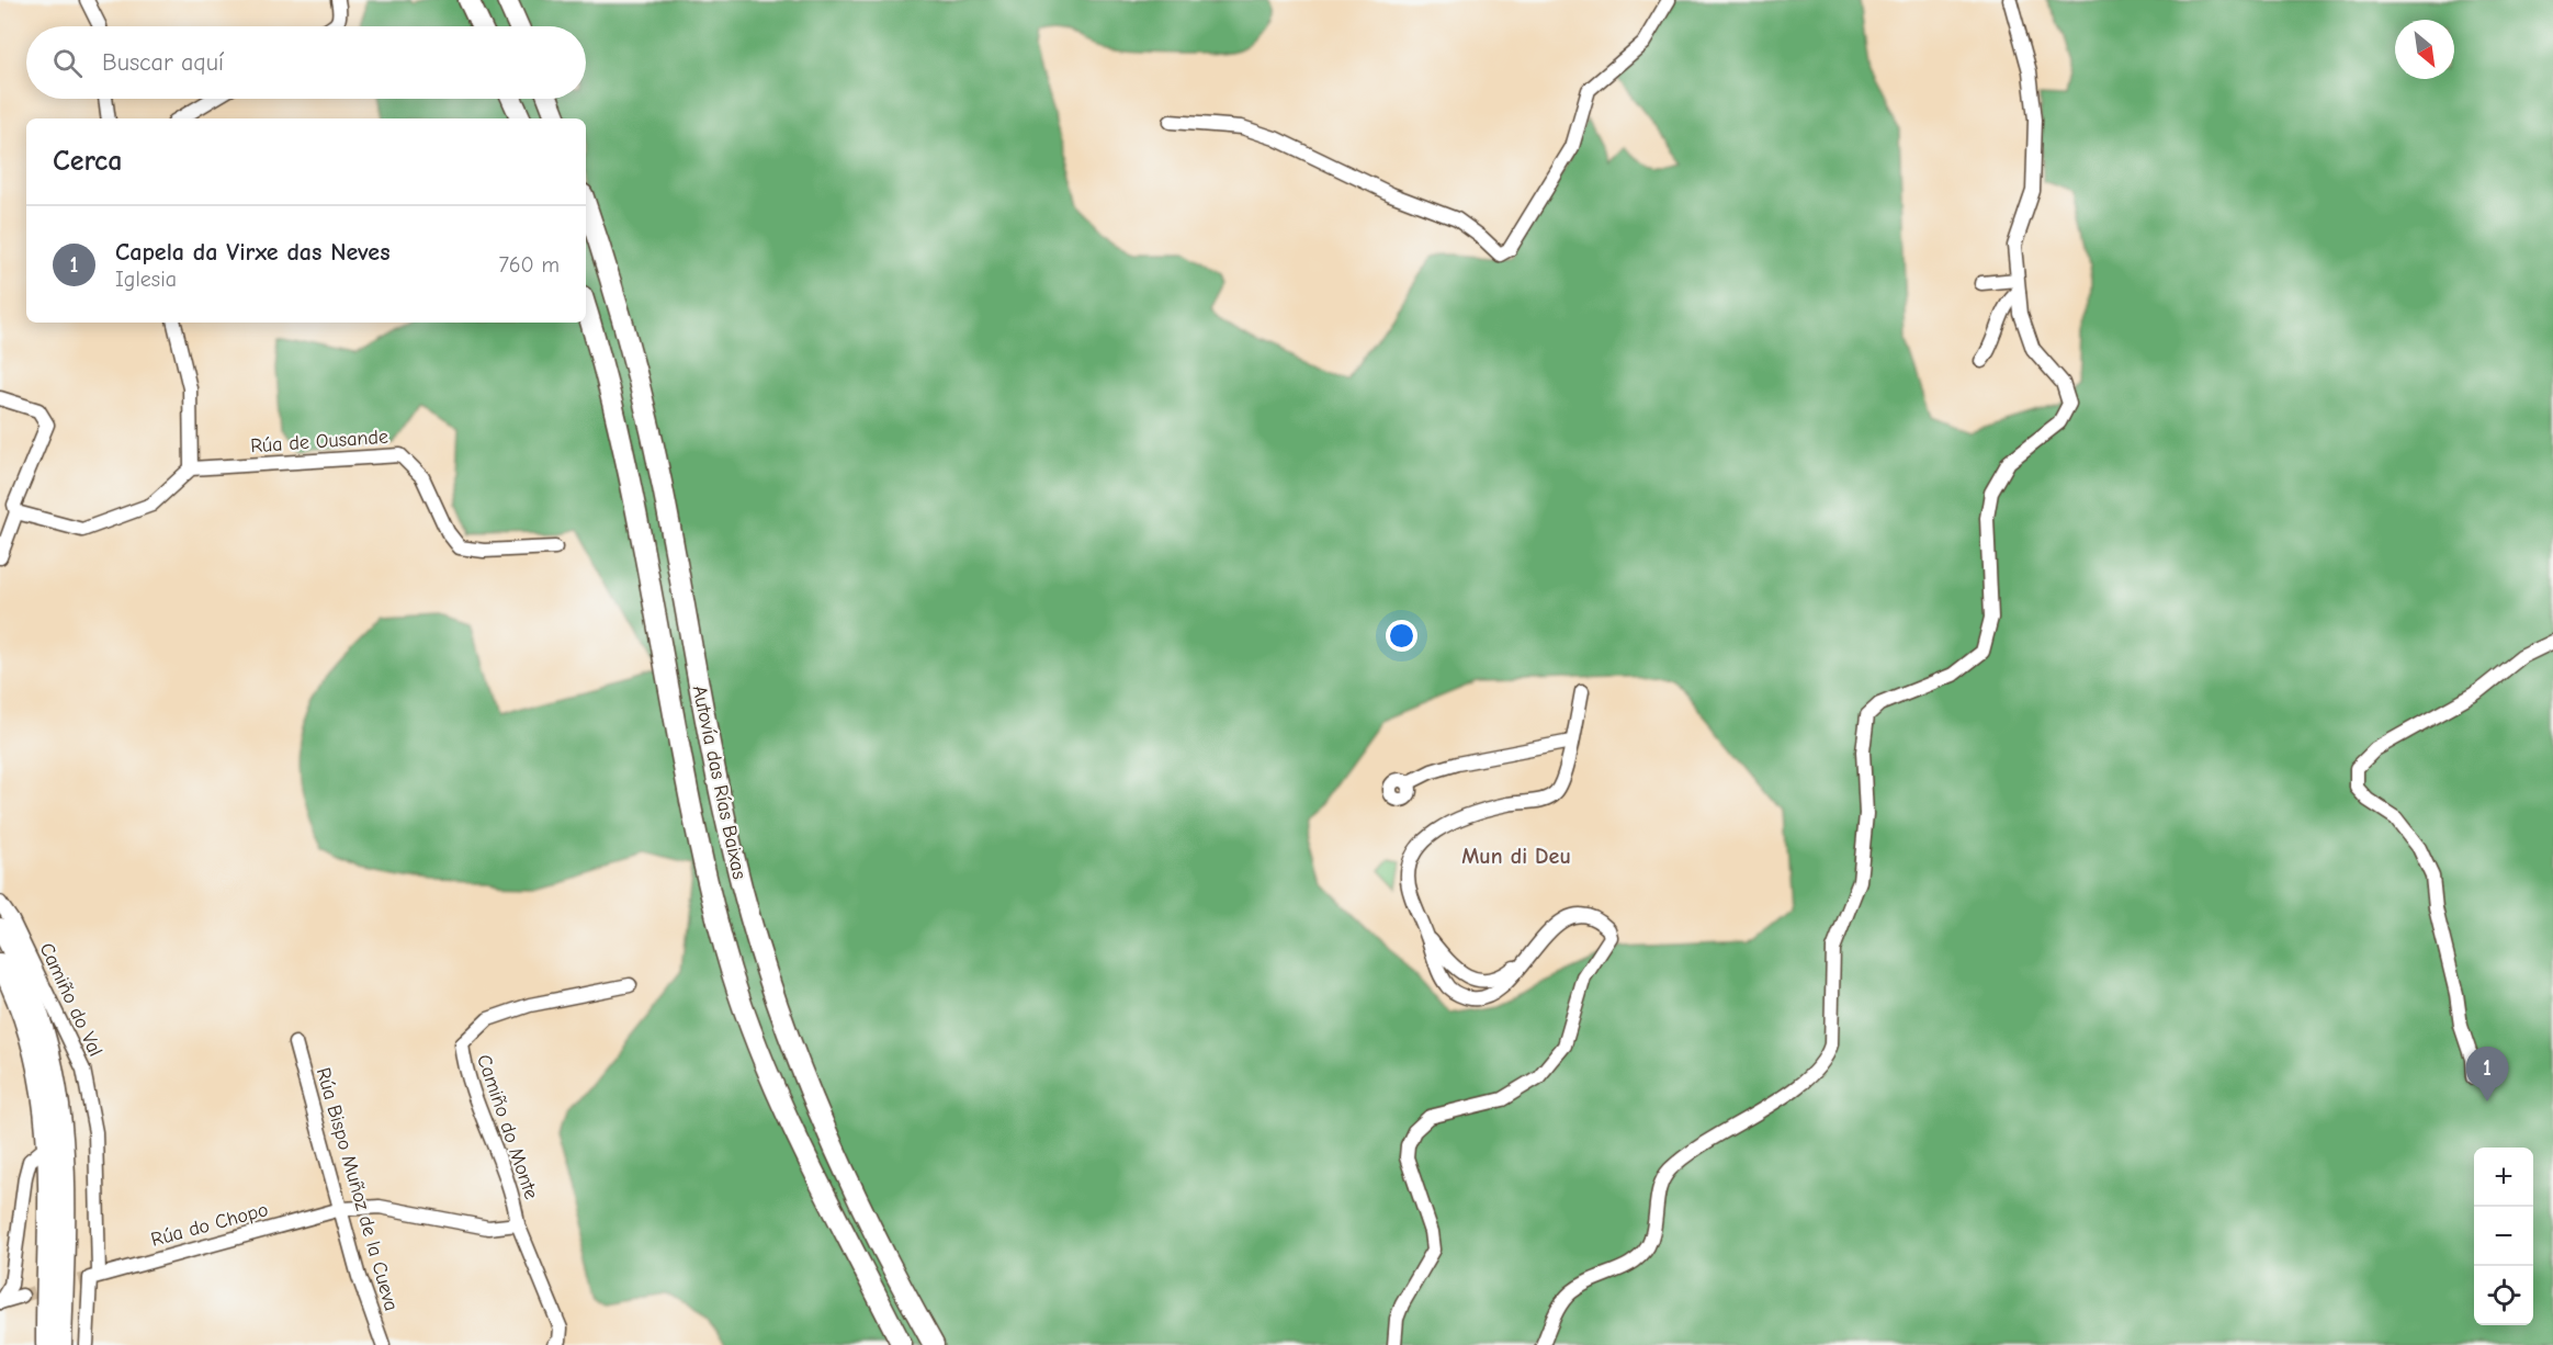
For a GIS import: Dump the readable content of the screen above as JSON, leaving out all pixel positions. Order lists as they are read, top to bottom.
{
  "streets": {
    "highway": ["Autovía das Rías Baixas"],
    "street": [
      "Rúa de Ousande",
      "Camiño do Val",
      "Camiño do Monte",
      "Rúa Bispo Muñoz de la Cueva",
      "Rúa do Chopo"
    ]
  },
  "crossings": [
    ["Camiño do Val", "Rúa do Chopo"],
    ["Camiño do Monte", "Rúa Bispo Muñoz de la Cueva"],
    ["Camiño do Monte", "Rúa do Chopo"],
    ["Rúa Bispo Muñoz de la Cueva", "Rúa do Chopo"]
  ],
  "districts": ["Mun di Deu"],
  "north": "bottom right",
  "page": {
    "search": "Buscar aquí",
    "heading": "Cerca",
    "list": [
      {
        "mark": "1",
        "name": "Capela da Virxe das Neves",
        "note": "Iglesia",
        "value": "760 m"
      }
    ],
    "pins": "1",
    "map_buttons": ["+", "−"]
  }
}
